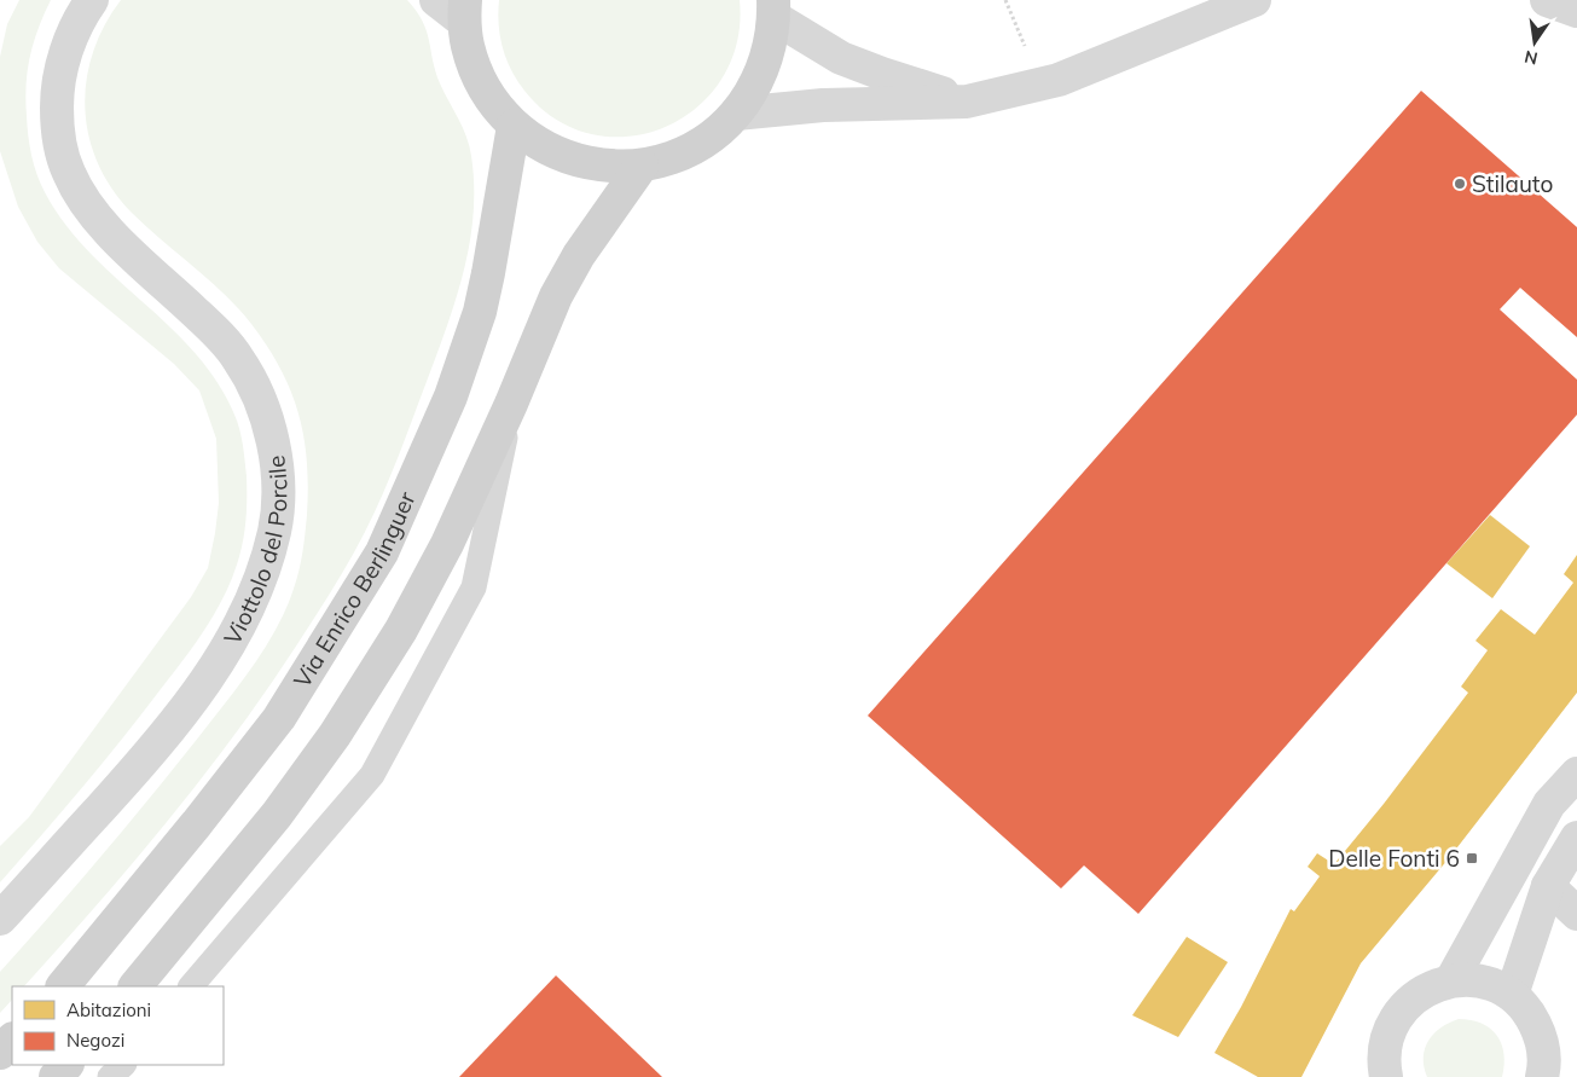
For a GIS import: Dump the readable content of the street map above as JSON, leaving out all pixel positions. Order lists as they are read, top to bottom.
{
  "streets": {
    "main road": ["Via Enrico Berlinguer"],
    "street": ["Viottolo del Porcile"]
  },
  "places": {
    "other": ["Stilauto"],
    "transit": ["Delle Fonti 6"]
  },
  "legend": ["Abitazioni", "Negozi"],
  "north": "bottom"
}
